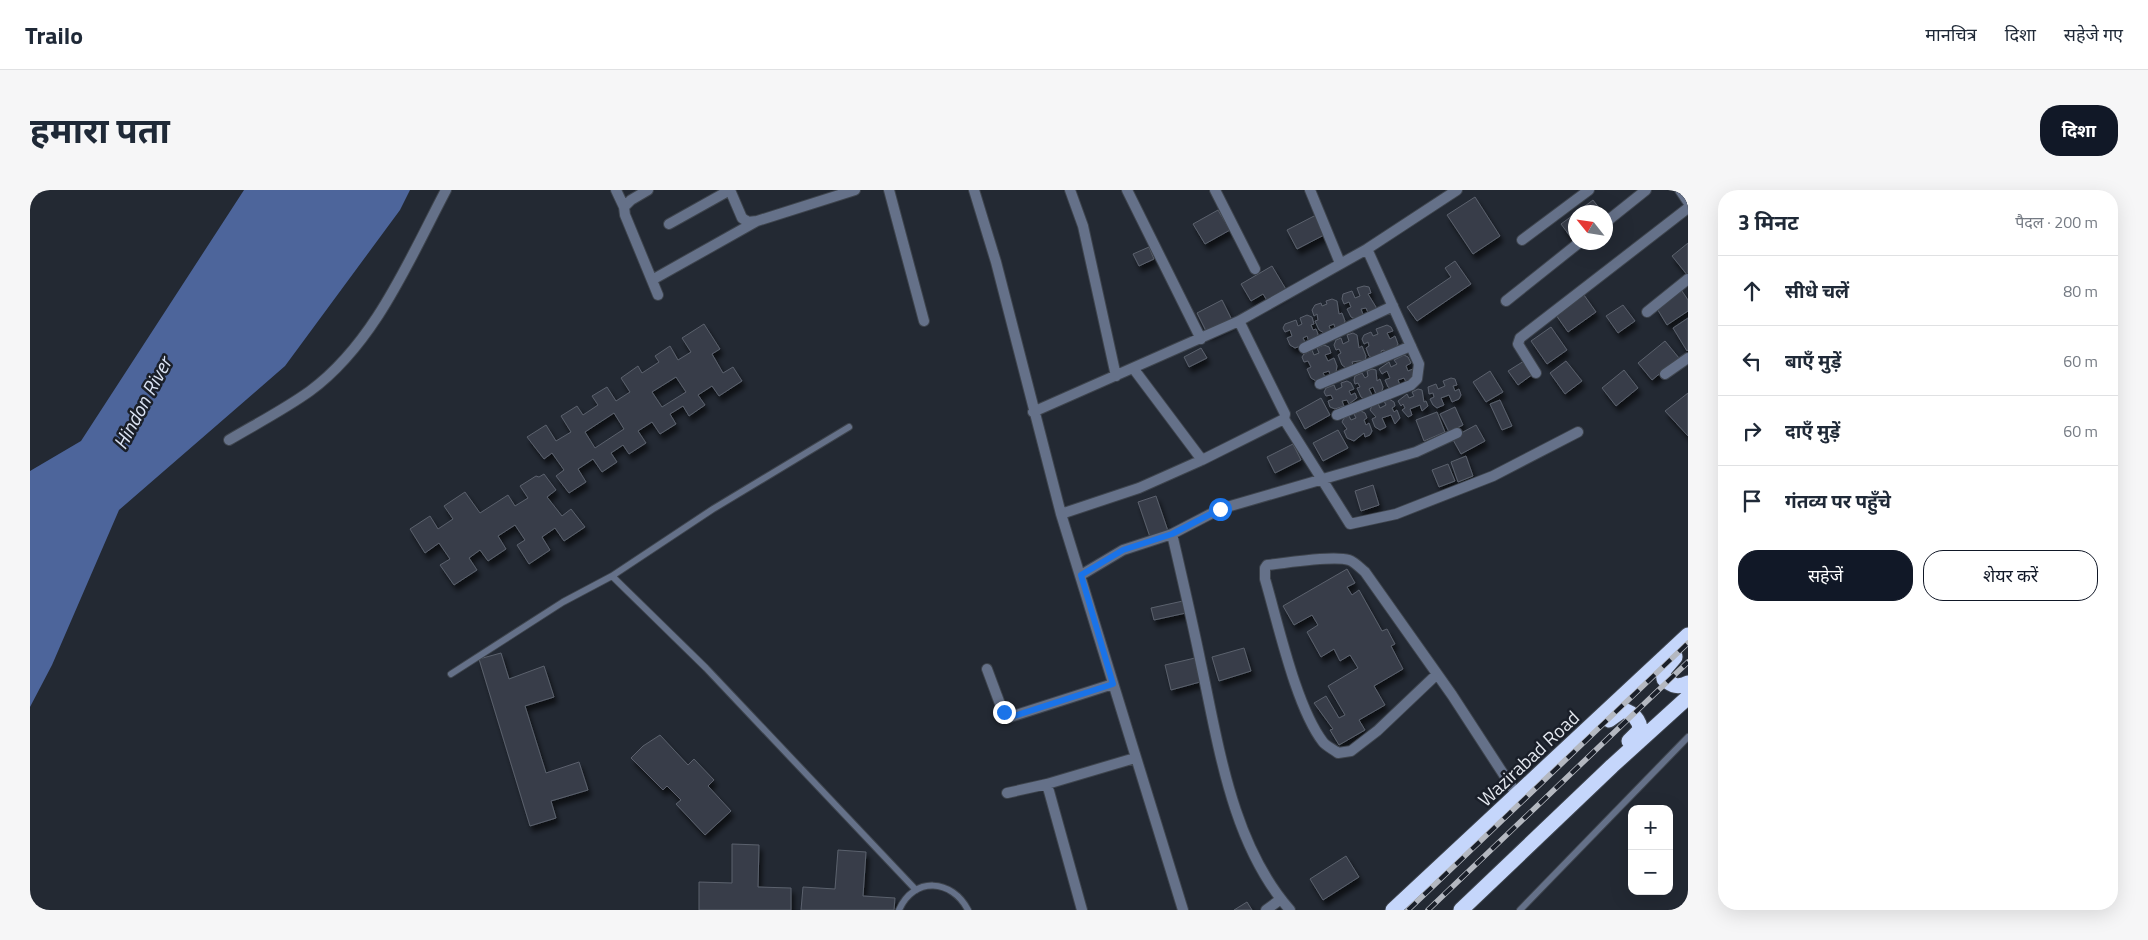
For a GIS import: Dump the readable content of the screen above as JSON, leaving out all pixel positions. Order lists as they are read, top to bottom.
{
  "streets": {
    "highway": ["Wazirabad Road"]
  },
  "water": ["Hindon River"],
  "north": "top left",
  "page": {
    "header": "Trailo",
    "nav": ["मानचित्र", "दिशा", "सहेजे गए"],
    "title": "हमारा पता",
    "buttons": [
      "दिशा",
      ["सहेजें", "शेयर करें"]
    ],
    "heading": ["3 मिनट", "पैदल · 200 m"],
    "list": [
      ["सीधे चलें", "80 m"],
      ["बाएँ मुड़ें", "60 m"],
      ["दाएँ मुड़ें", "60 m"],
      "गंतव्य पर पहुँचे"
    ],
    "map_buttons": ["+", "−"]
  }
}
